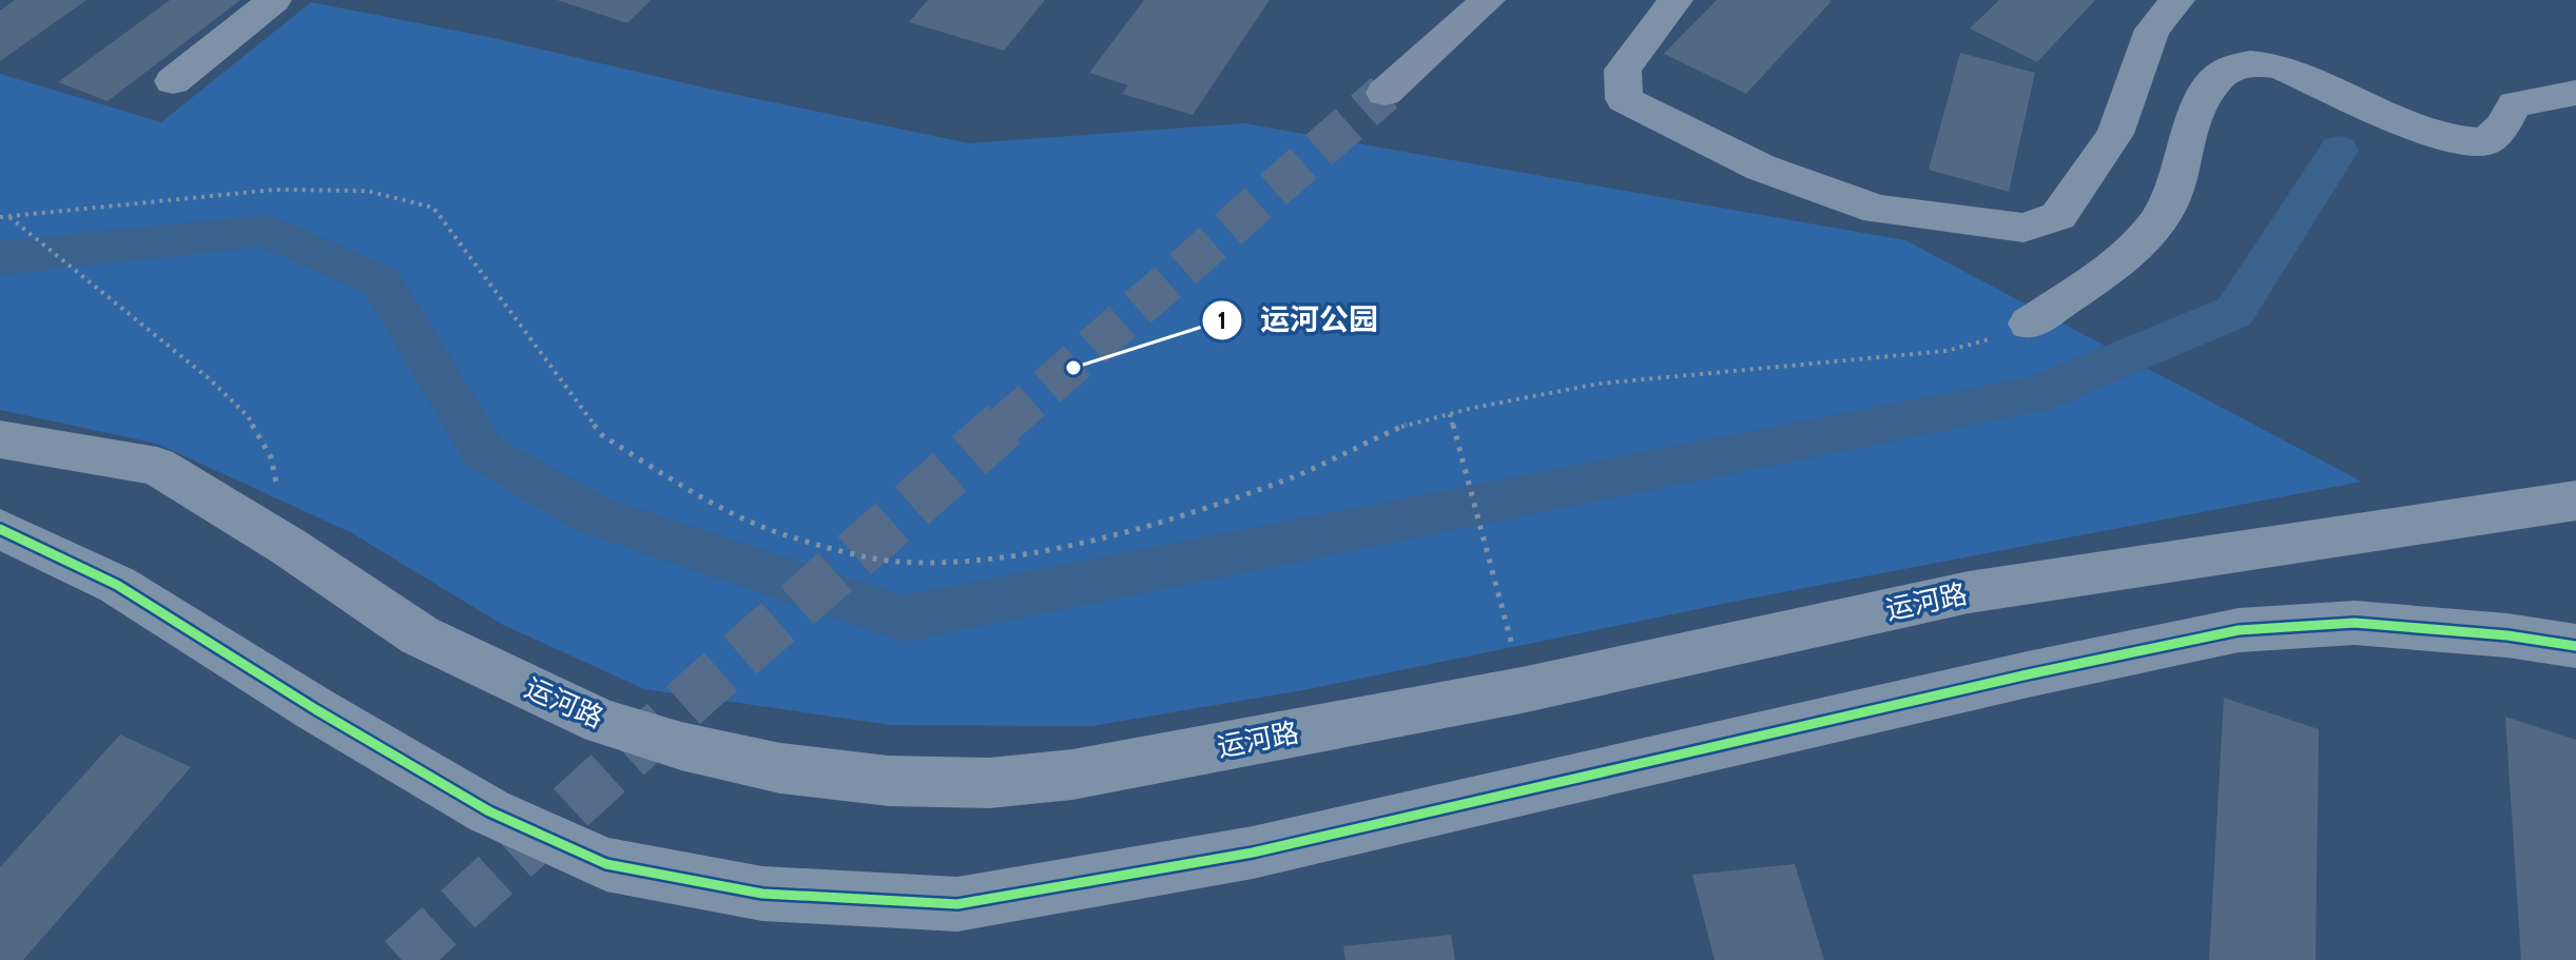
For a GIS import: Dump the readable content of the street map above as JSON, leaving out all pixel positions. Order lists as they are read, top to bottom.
{
  "streets": {
    "street": ["运河路"]
  },
  "places": ["运河公园"]
}
